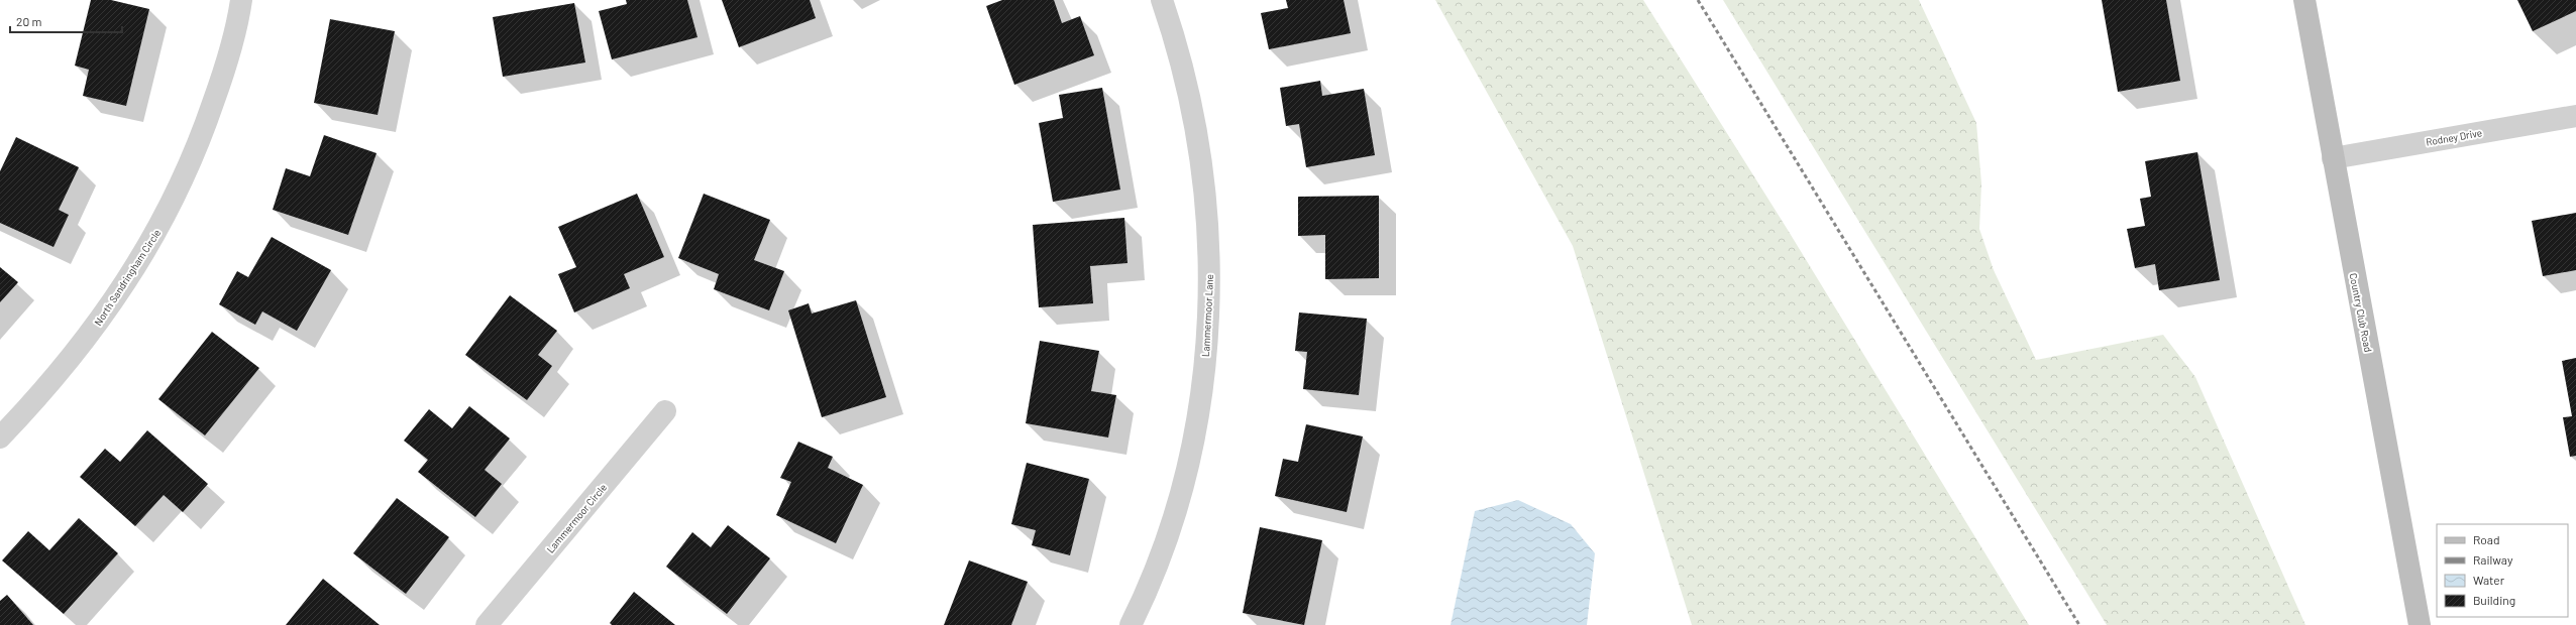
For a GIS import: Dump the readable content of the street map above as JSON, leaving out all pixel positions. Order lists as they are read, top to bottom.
{
  "streets": {
    "main road": ["Country Club Road"],
    "street": [
      "Rodney Drive",
      "North Sandringham Circle",
      "Lammermoor Lane",
      "Lammermoor Circle"
    ]
  },
  "crossings": [
    ["Rodney Drive", "Country Club Road"]
  ],
  "legend": [
    "Road",
    "Railway",
    "Water",
    "Building"
  ],
  "scale_bar": "20 m"
}
